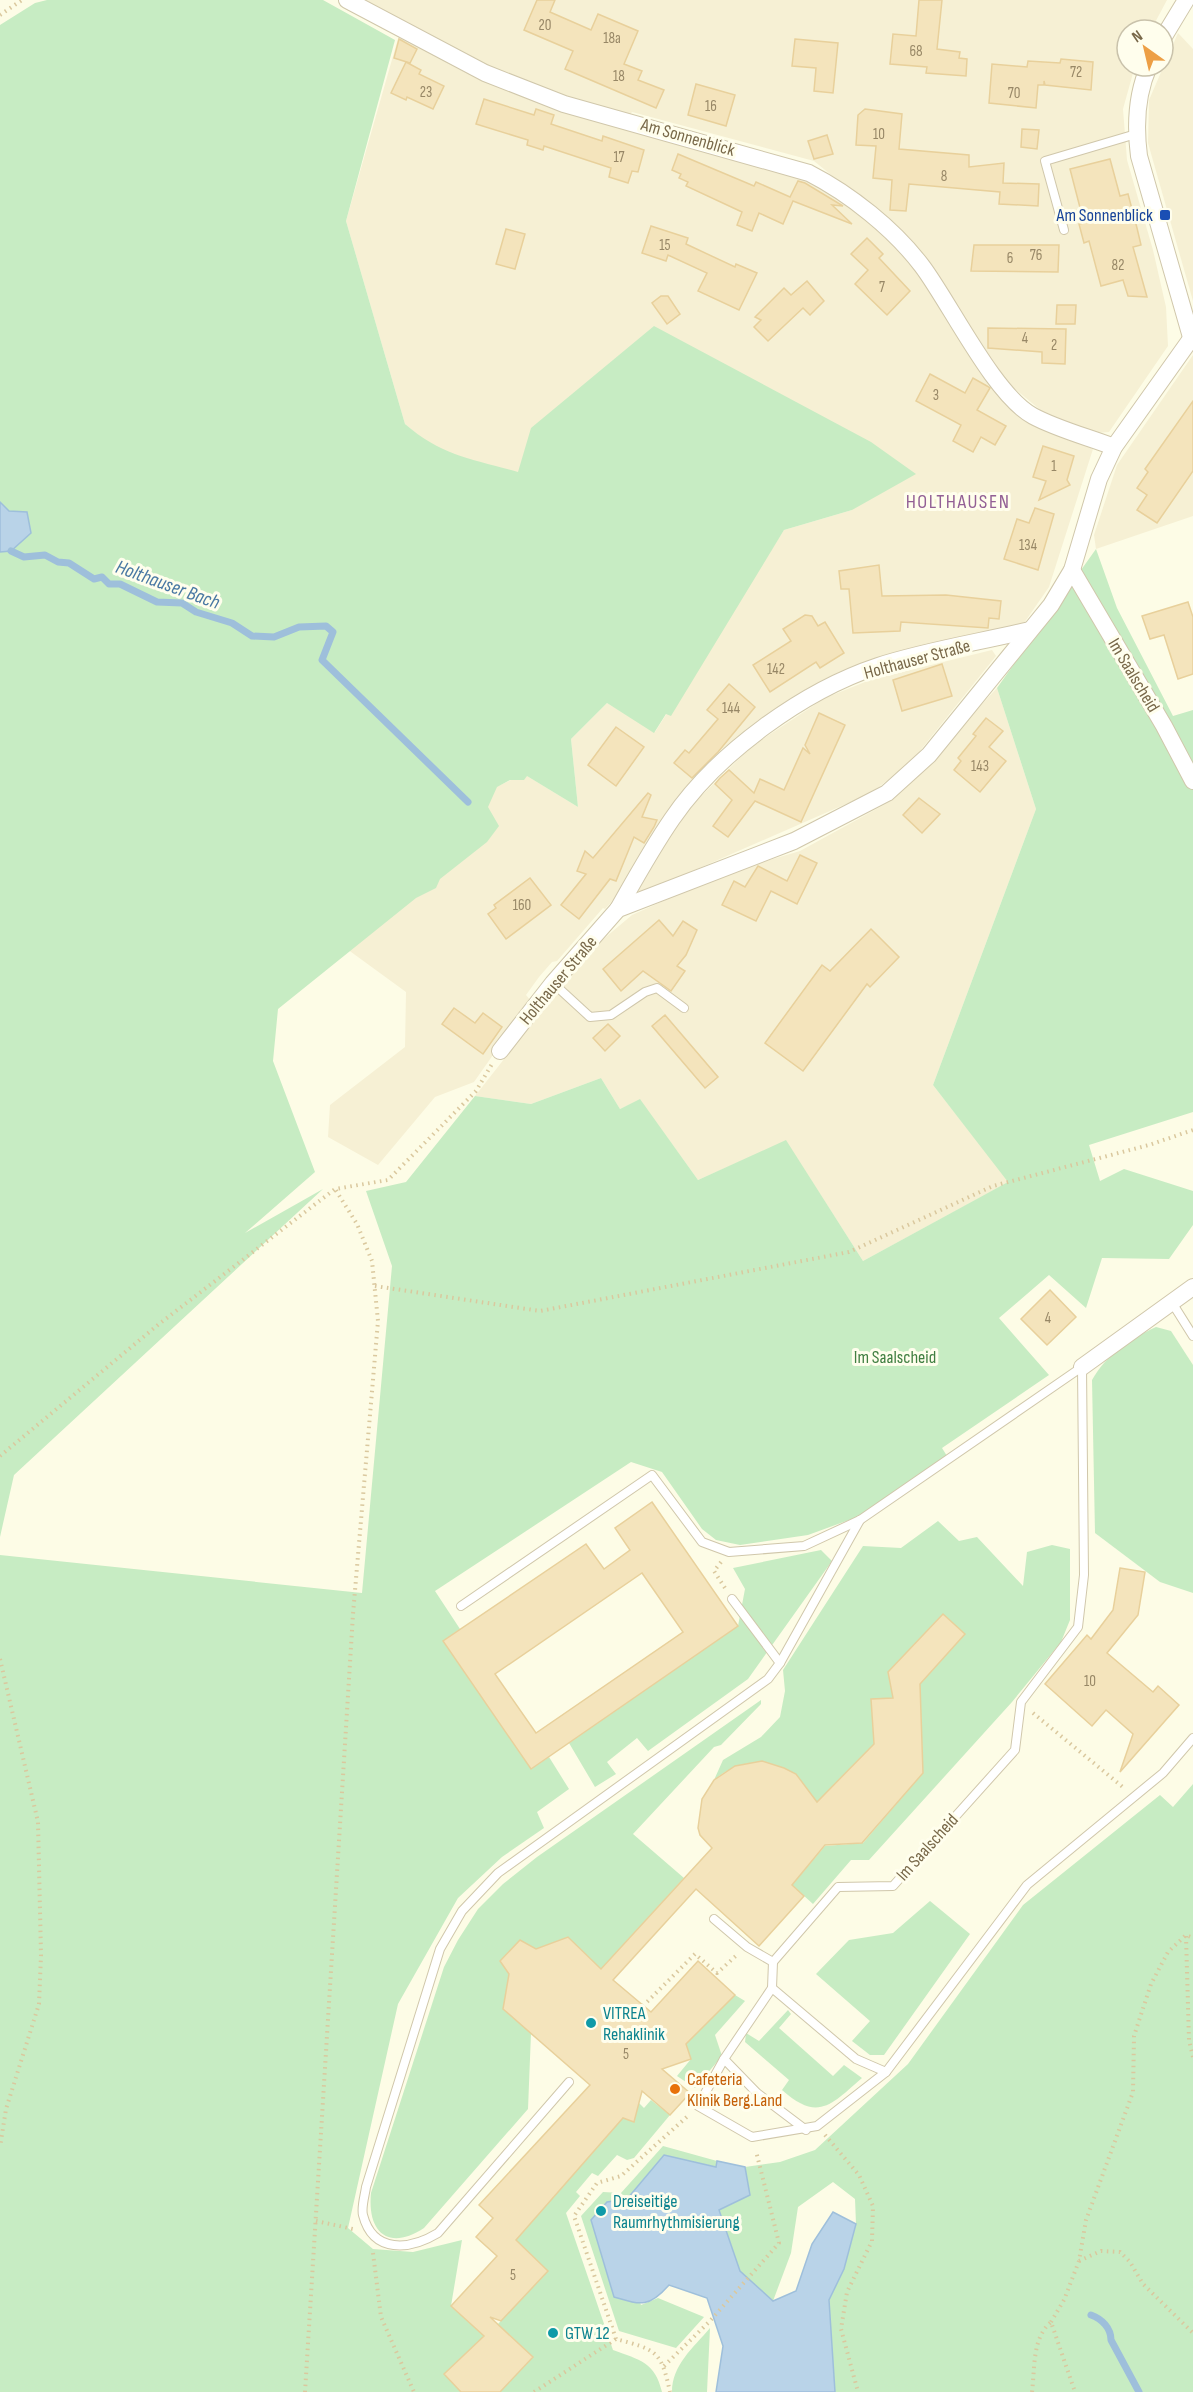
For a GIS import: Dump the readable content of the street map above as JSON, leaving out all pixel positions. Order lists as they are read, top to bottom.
{
  "streets": {
    "street": ["Am Sonnenblick", "Holthauser Straße", "Im Saalscheid"]
  },
  "crossings": [
    ["Am Sonnenblick", "Holthauser Straße"],
    ["Holthauser Straße", "Im Saalscheid"]
  ],
  "districts": ["HOLTHAUSEN"],
  "water": ["Holthauser Bach"],
  "parks": ["Im Saalscheid"],
  "places": {
    "transit": ["Am Sonnenblick"],
    "other": [
      "VITREA Rehaklinik",
      "Cafeteria Klinik Berg.Land",
      "Dreiseitige Raumrhythmisierung",
      "GTW 12"
    ]
  },
  "house_numbers": [
    "20",
    "18a",
    "68",
    "72",
    "18",
    "23",
    "70",
    "16",
    "10",
    "17",
    "8",
    "15",
    "76",
    "6",
    "82",
    "7",
    "4",
    "2",
    "3",
    "1",
    "134",
    "142",
    "144",
    "143",
    "160",
    "4",
    "10",
    "5",
    "5"
  ],
  "north": "top left"
}
